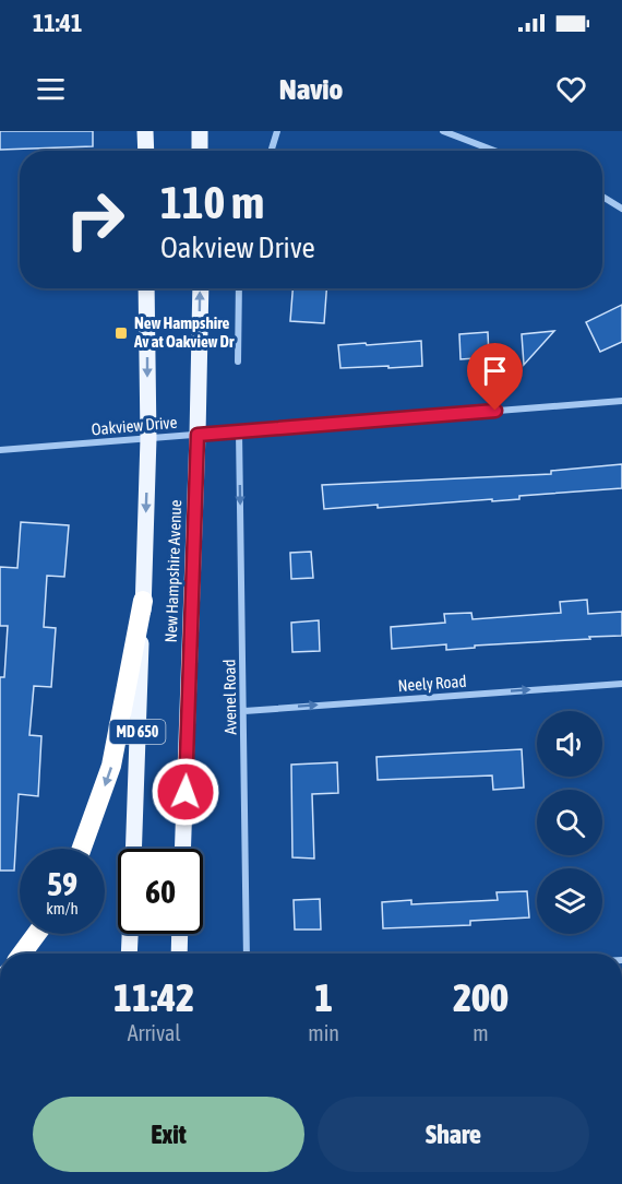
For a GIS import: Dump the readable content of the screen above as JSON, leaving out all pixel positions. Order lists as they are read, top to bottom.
{
  "streets": {
    "main road": ["New Hampshire Avenue", "MD 650"],
    "street": ["Oakview Drive", "Neely Road", "Avenel Road"]
  },
  "crossings": [
    ["Oakview Drive", "New Hampshire Avenue"],
    ["Oakview Drive", "Avenel Road"],
    ["Neely Road", "Avenel Road"]
  ],
  "one_way": ["Neely Road", "Avenel Road"],
  "places": {
    "transit": ["New Hampshire Av at Oakview Dr"]
  },
  "page": {
    "status": "11:41",
    "header": "Navio",
    "turn": ["110 m", "Oakview Drive"],
    "speed": "59 km/h",
    "limit": "60",
    "eta": [
      "11:42",
      "Arrival",
      "1",
      "min",
      "200",
      "m"
    ],
    "buttons": ["Exit", "Share"]
  }
}
